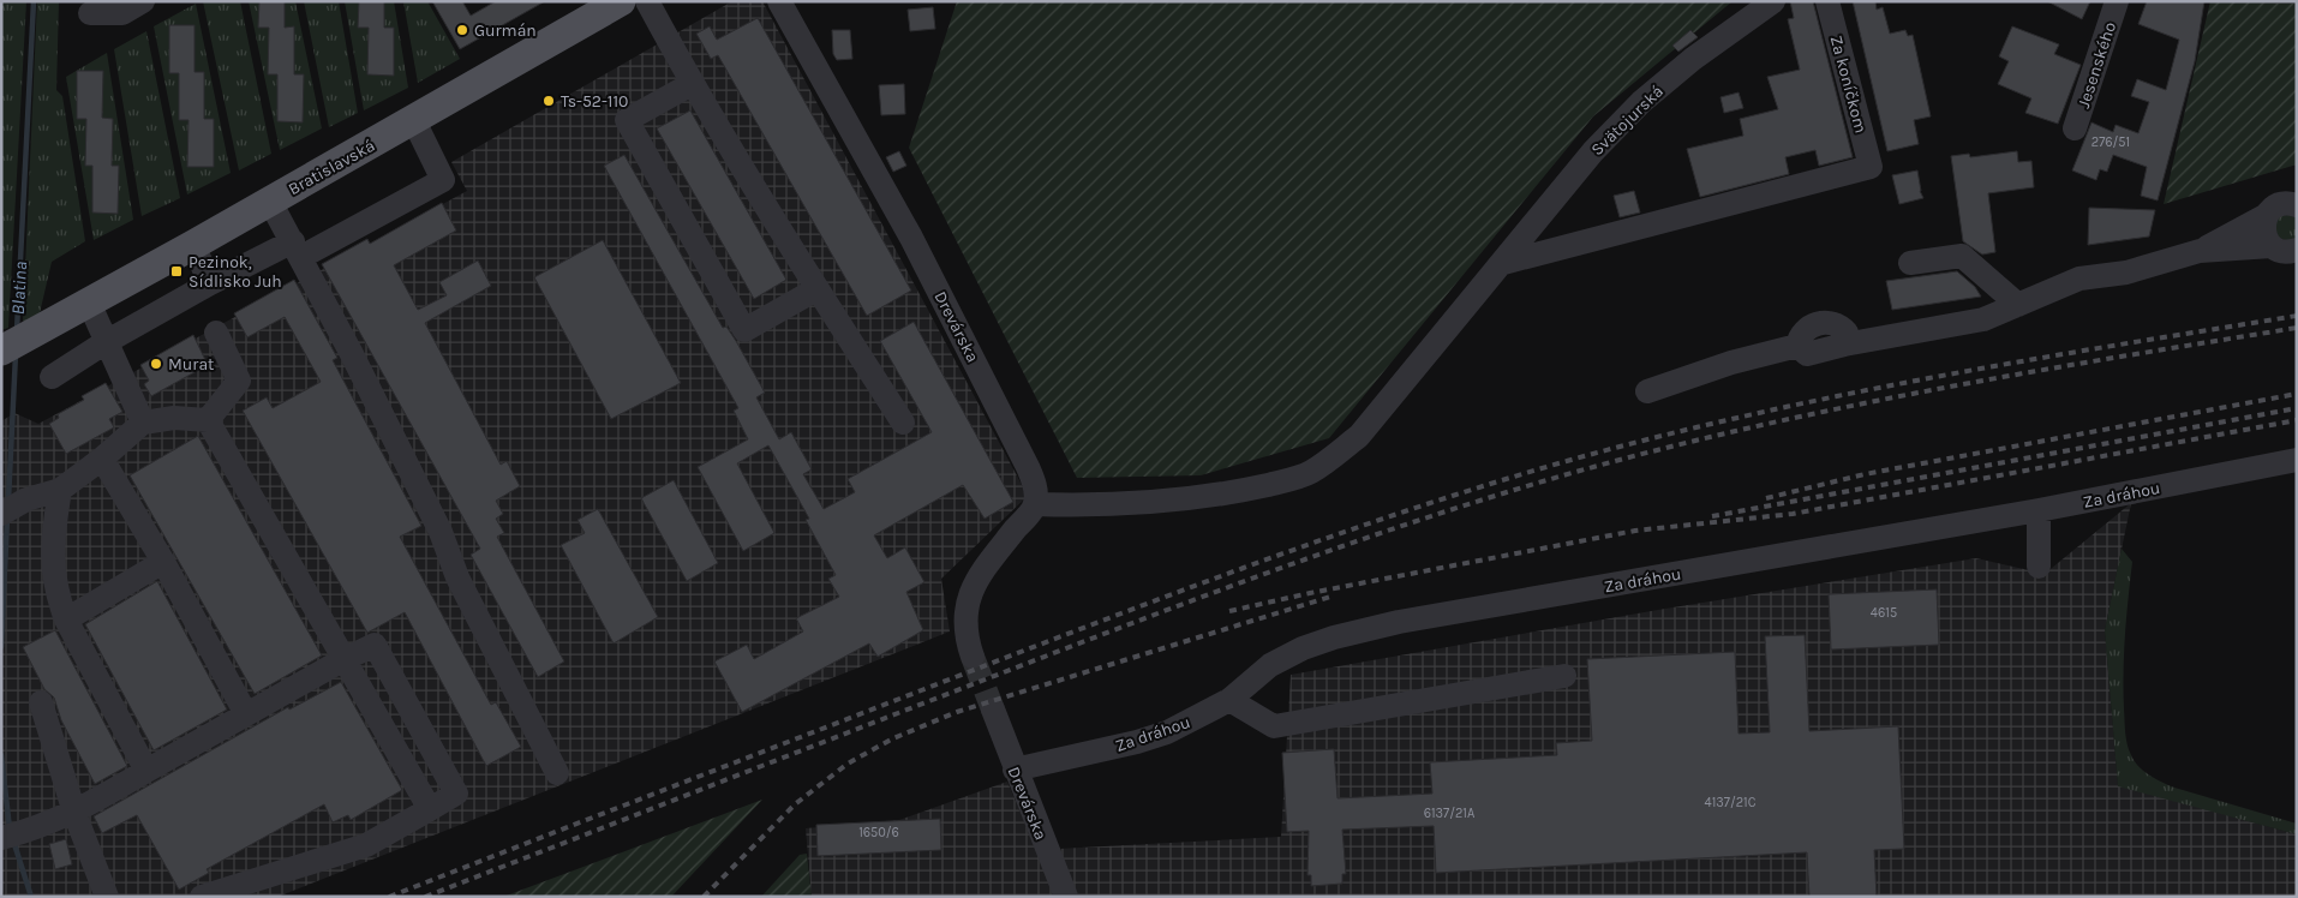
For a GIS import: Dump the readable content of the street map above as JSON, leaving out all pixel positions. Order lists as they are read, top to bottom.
{
  "streets": {
    "main road": ["Bratislavská"],
    "street": [
      "Jesenského",
      "Za koníčkom",
      "Svätojurská",
      "Drevárska",
      "Za dráhou"
    ]
  },
  "crossings": [
    ["Za koníčkom", "Svätojurská"],
    ["Svätojurská", "Drevárska"],
    ["Drevárska", "Za dráhou"]
  ],
  "water": ["Blatina"],
  "places": {
    "other": ["Gurmán", "Ts-52-110", "Murat"],
    "transit": ["Pezinok, Sídlisko Juh"]
  },
  "house_numbers": [
    "276/51",
    "4615",
    "4137/21C",
    "6137/21A",
    "1650/6"
  ]
}
